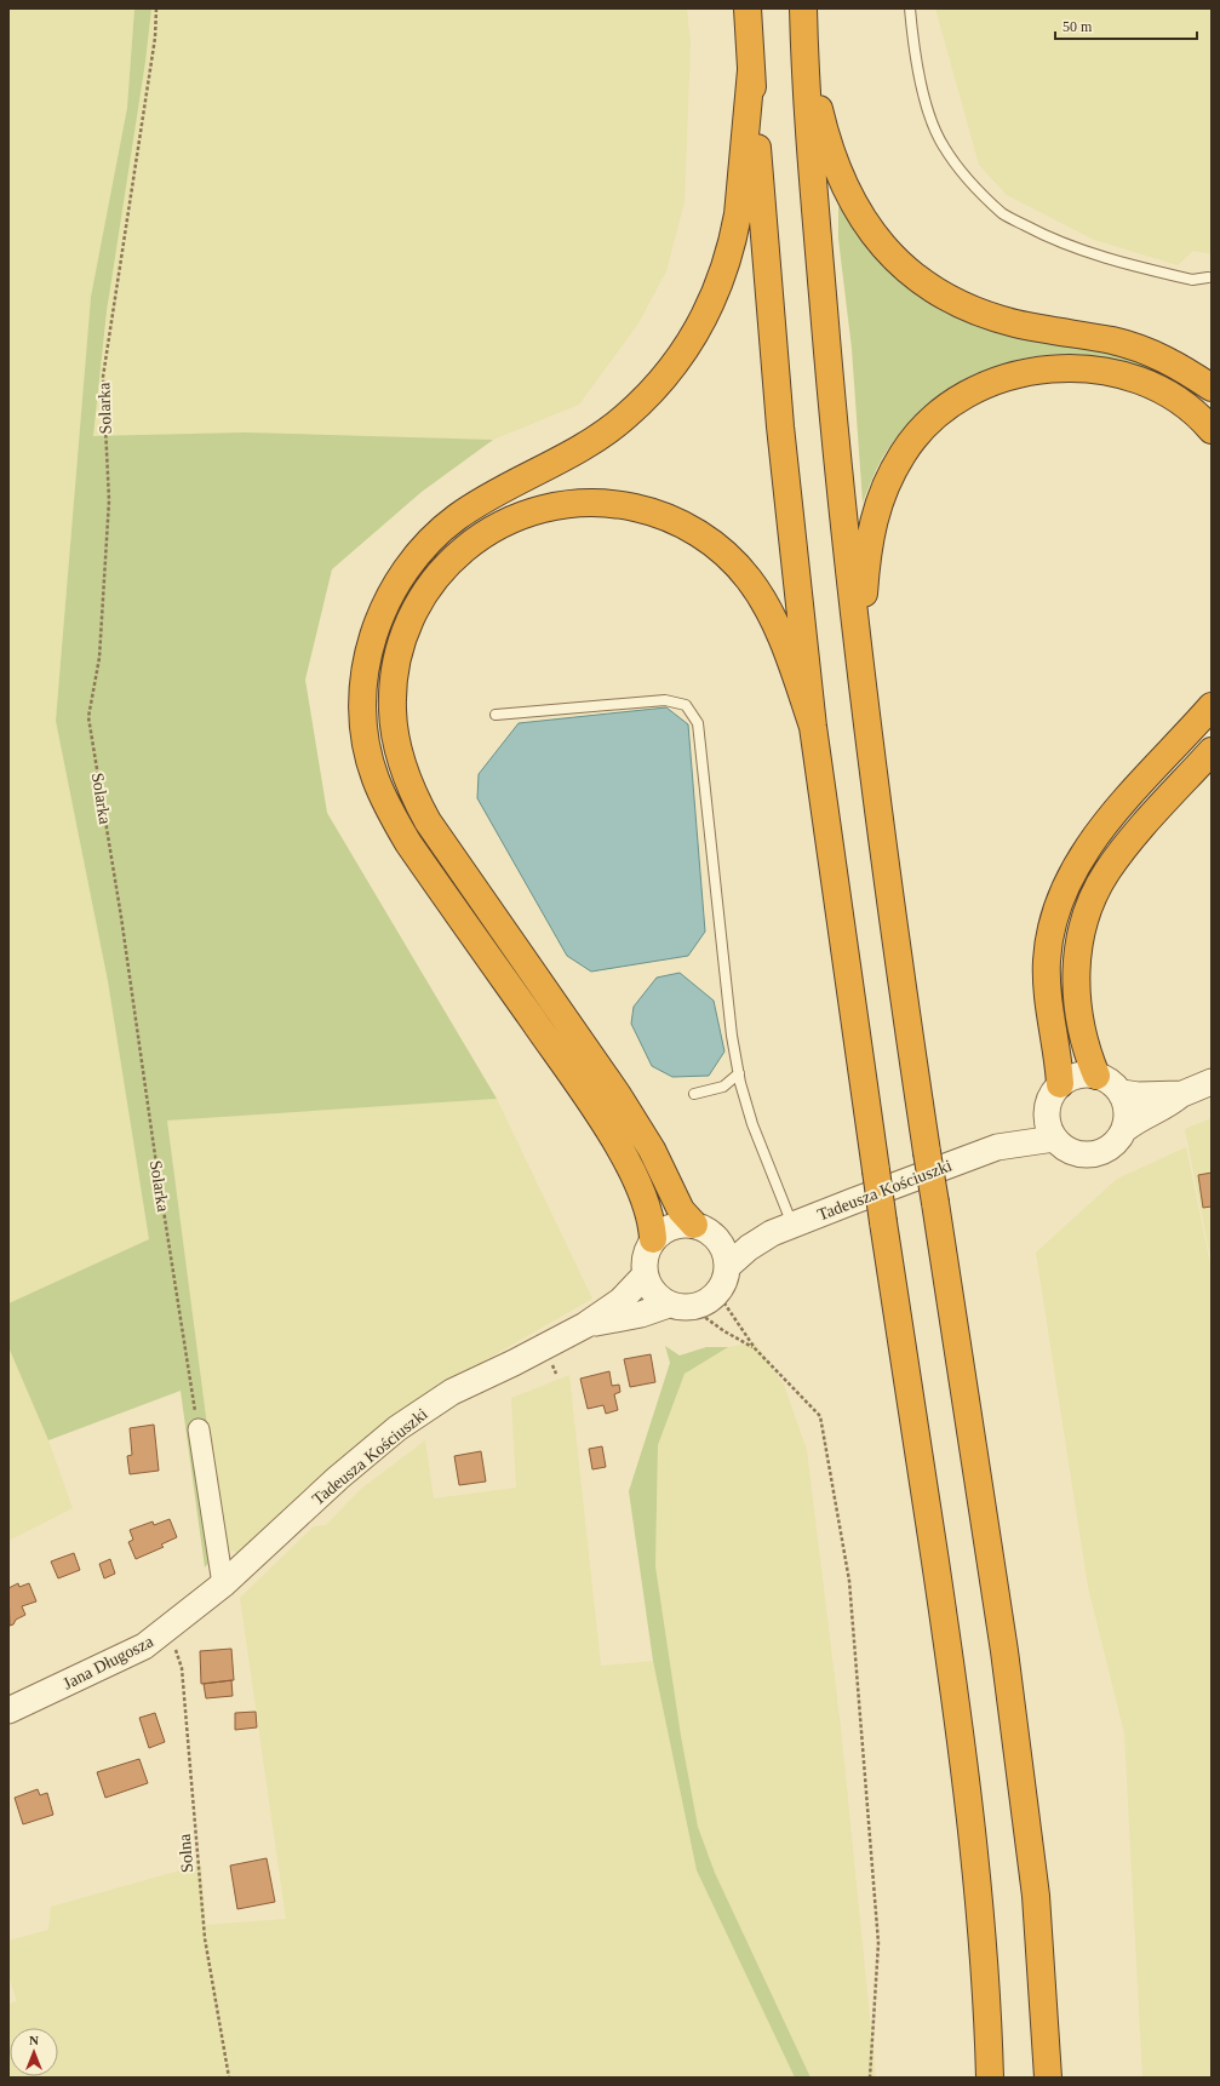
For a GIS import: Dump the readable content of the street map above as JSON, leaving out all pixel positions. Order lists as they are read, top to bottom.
{
  "streets": {
    "street": ["Tadeusza Kościuszki", "Jana Długosza"],
    "path": ["Solarka", "Solna"]
  },
  "crossings": [
    ["Tadeusza Kościuszki", "Jana Długosza"],
    ["Jana Długosza", "Solna"]
  ],
  "scale_bar": "50 m",
  "north": "top"
}
